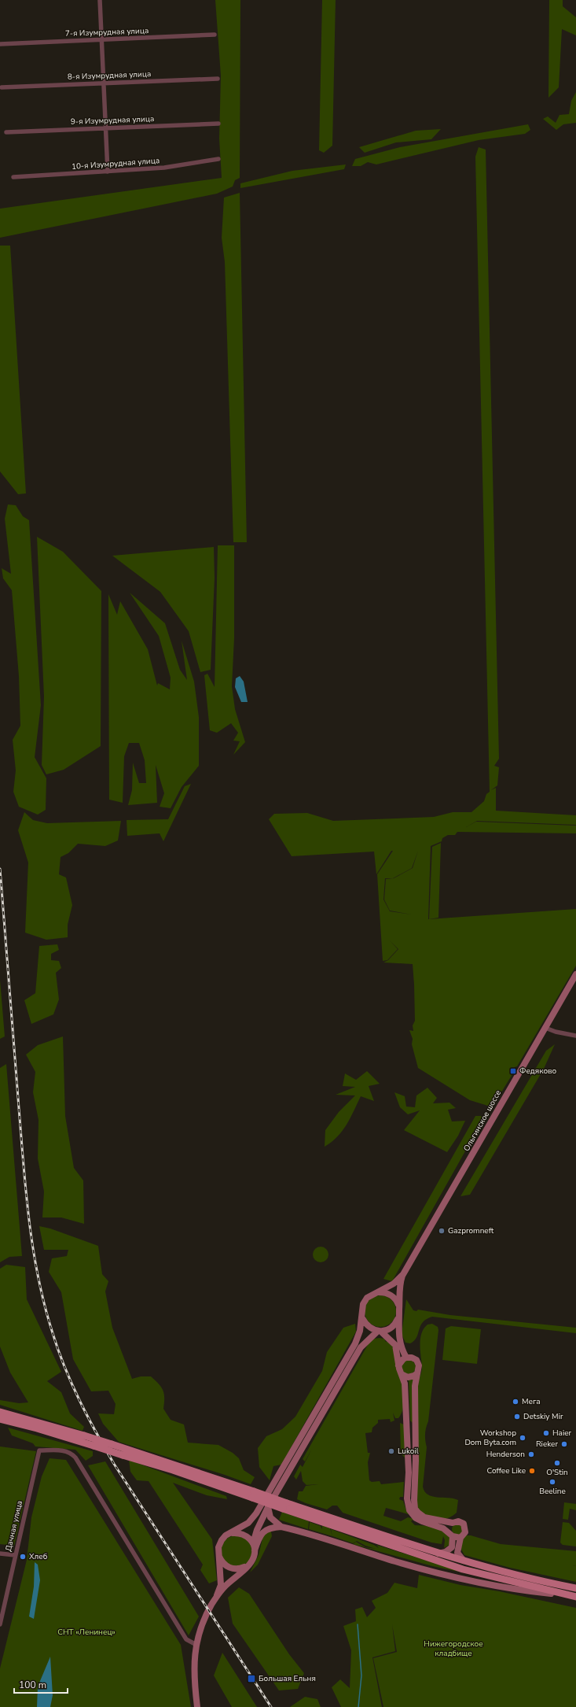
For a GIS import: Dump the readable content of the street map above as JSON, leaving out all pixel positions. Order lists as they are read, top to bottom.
{
  "streets": {
    "main road": ["Ольгинское шоссе"],
    "street": [
      "7-я Изумрудная улица",
      "8-я Изумрудная улица",
      "9-я Изумрудная улица",
      "10-я Изумрудная улица",
      "Дачная улица"
    ]
  },
  "parks": ["СНТ «Ленинец»", "Нижегородское кладбище"],
  "places": {
    "transit": ["Федяково", "Большая Ельня"],
    "other": [
      "Gazpromneft",
      "Мега",
      "Detskiy Mir",
      "Haier",
      "Workshop Dom Byta.com",
      "Rieker",
      "Lukoil",
      "Henderson",
      "O'Stin",
      "Coffee Like",
      "Beeline",
      "Хлеб"
    ]
  },
  "scale_bar": "100 m"
}
